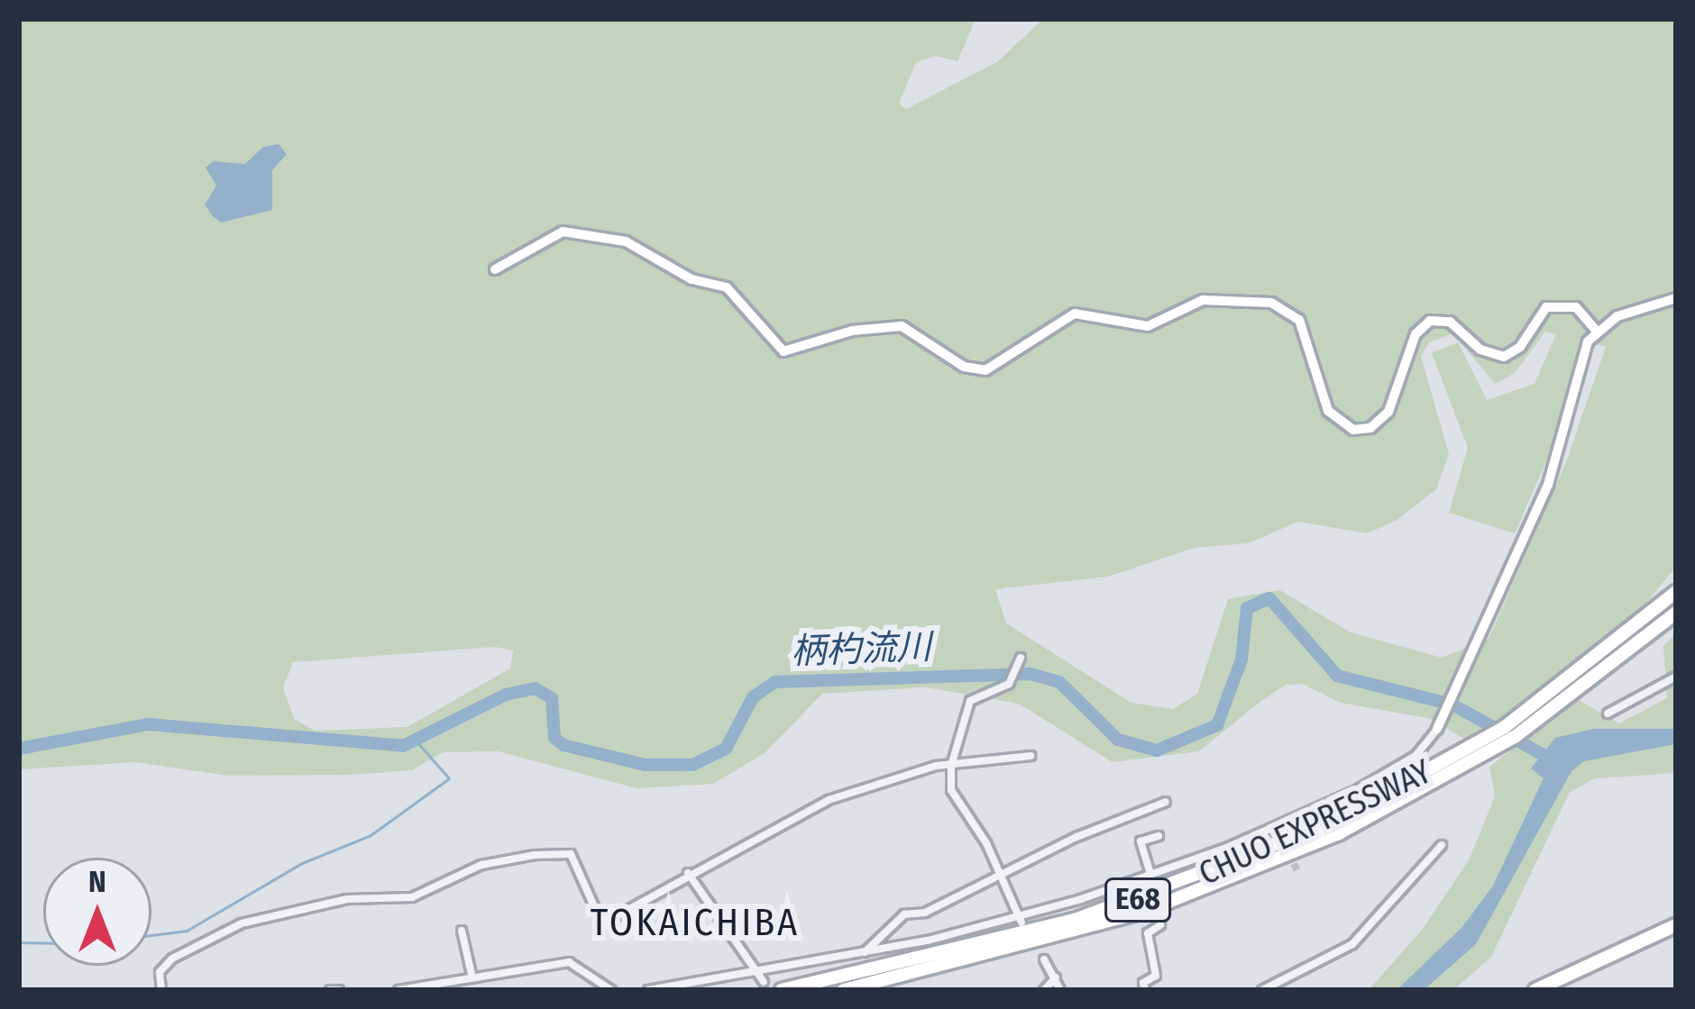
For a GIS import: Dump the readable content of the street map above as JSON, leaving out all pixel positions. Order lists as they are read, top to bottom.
{
  "streets": {
    "highway": ["CHUO EXPRESSWAY", "E68"]
  },
  "districts": ["TOKAICHIBA"],
  "water": ["柄杓流川"],
  "north": "top"
}
